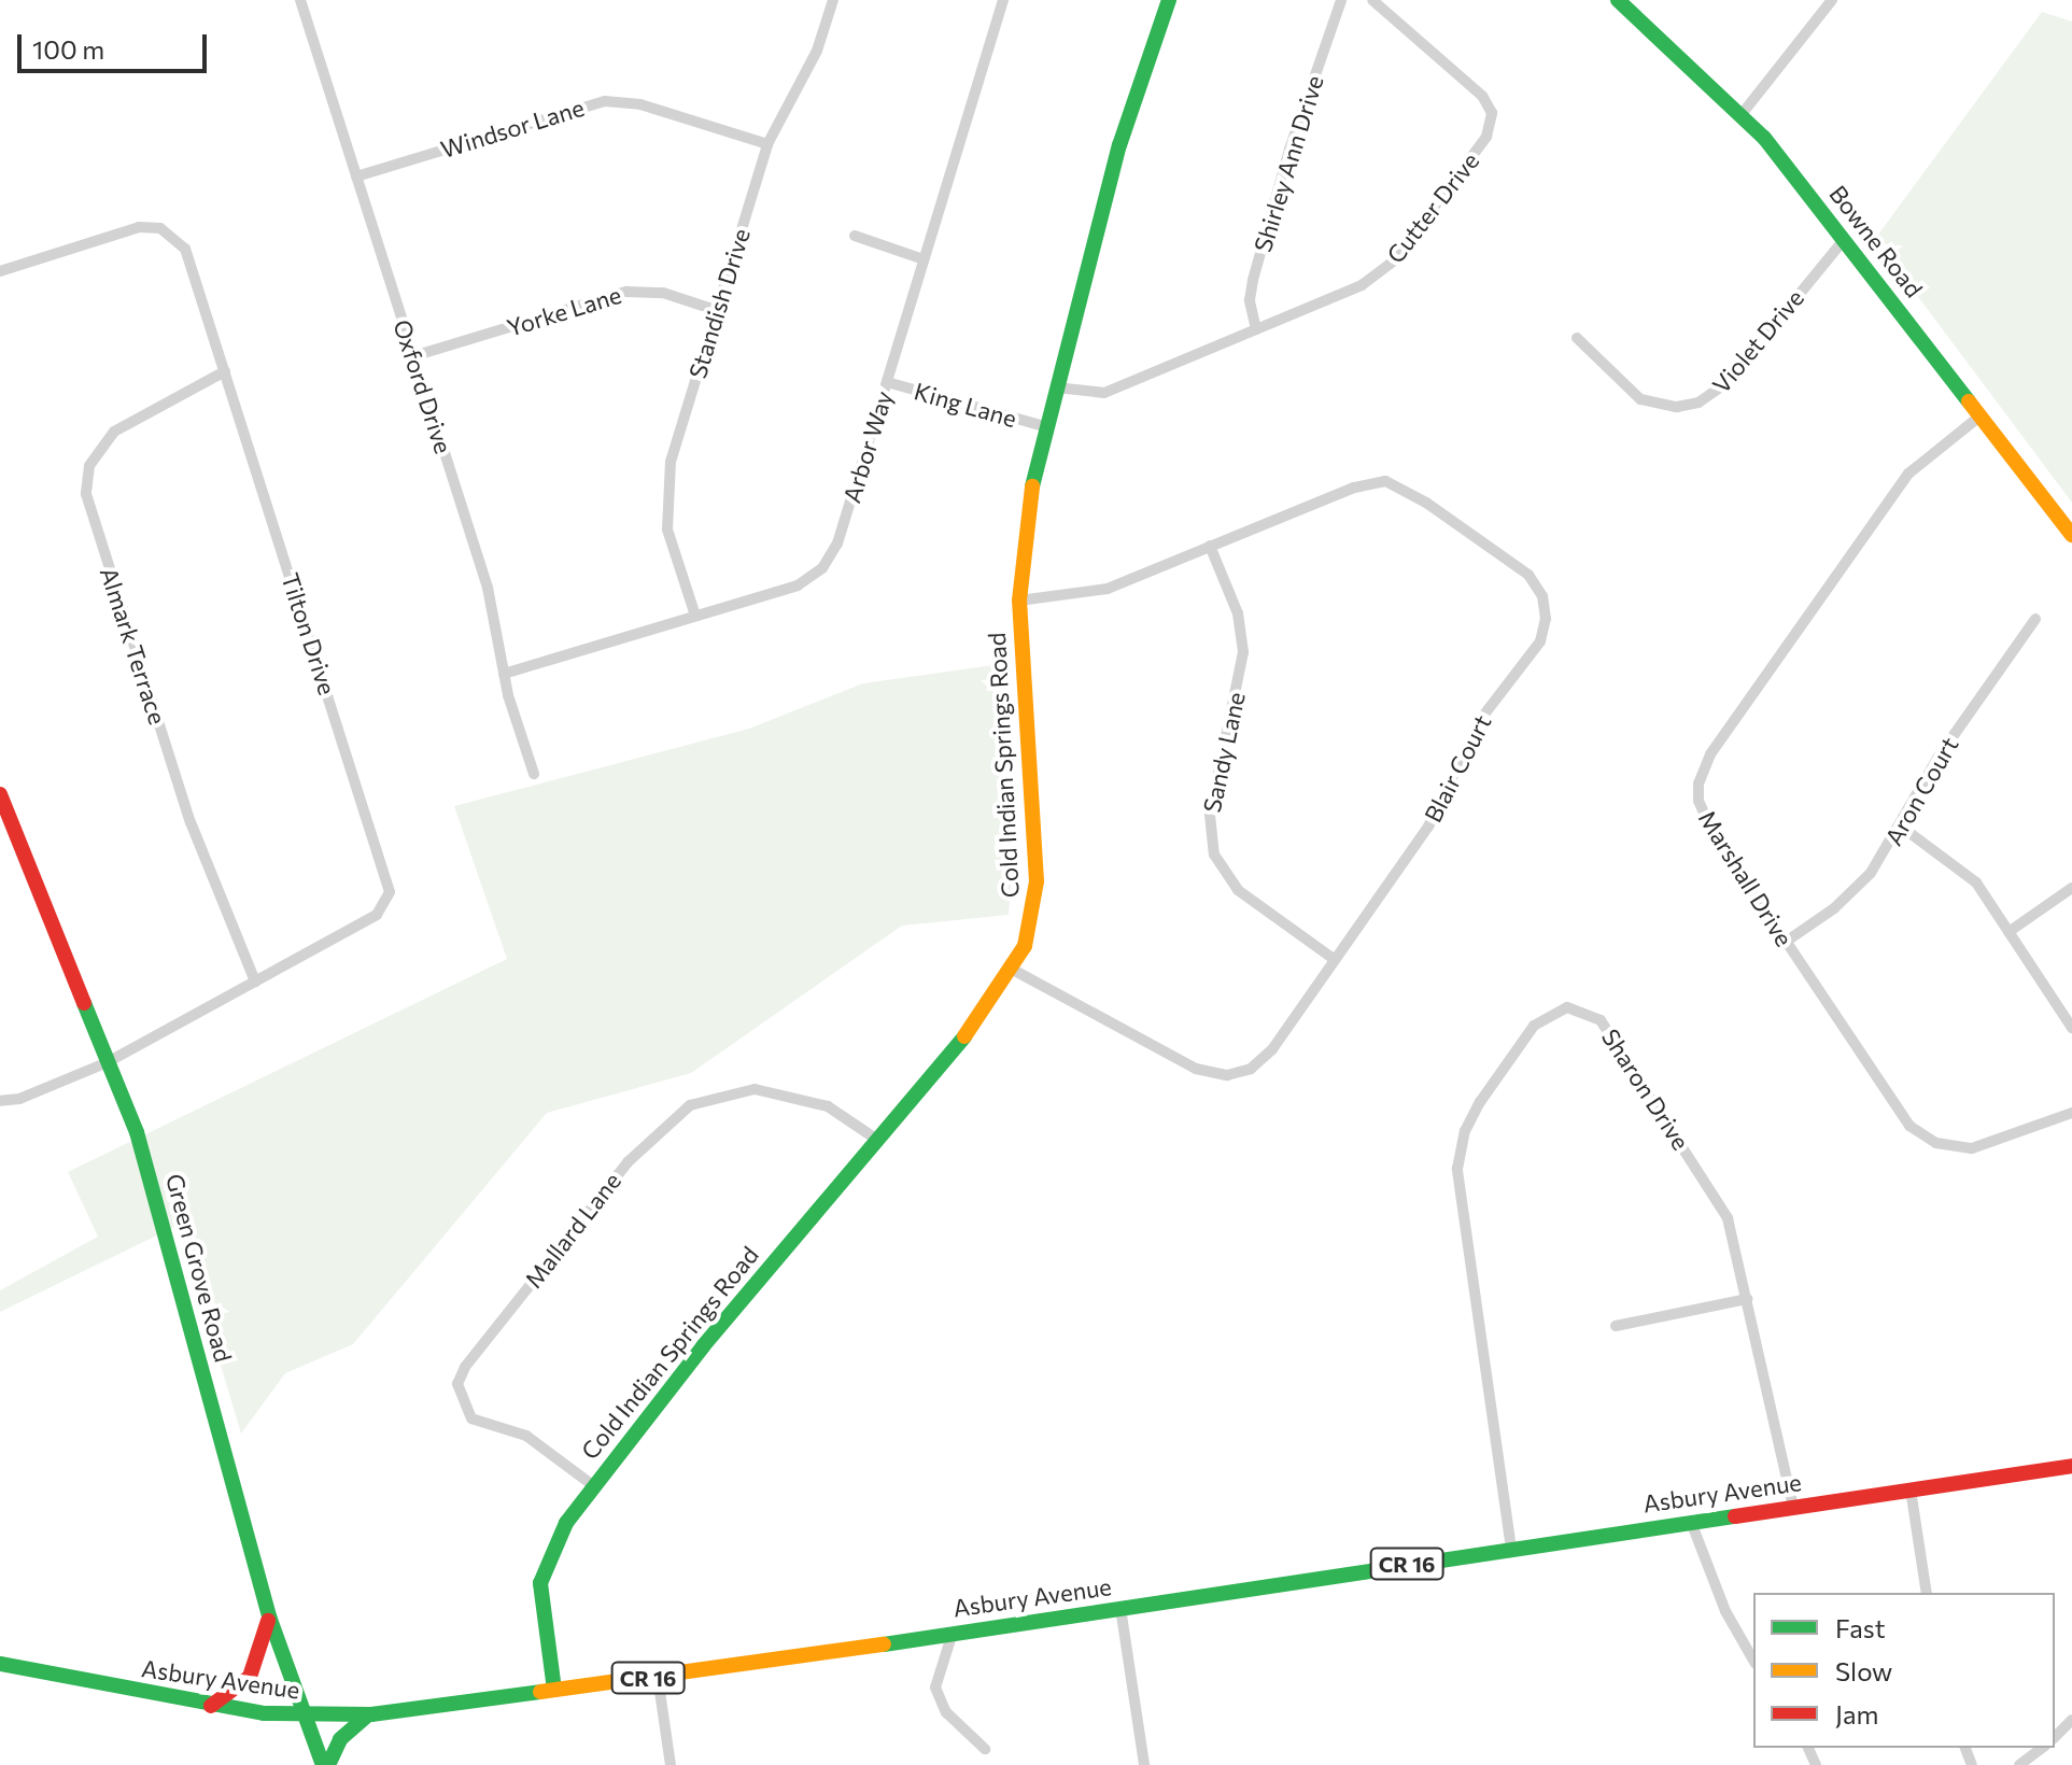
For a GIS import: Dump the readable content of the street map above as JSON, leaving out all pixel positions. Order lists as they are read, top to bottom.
{
  "streets": {
    "street": [
      "Windsor Lane",
      "Shirley Ann Drive",
      "Cutter Drive",
      "Bowne Road",
      "Standish Drive",
      "Yorke Lane",
      "Violet Drive",
      "Oxford Drive",
      "King Lane",
      "Arbor Way",
      "Tilton Drive",
      "Almark Terrace",
      "Sandy Lane",
      "Cold Indian Springs Road",
      "Blair Court",
      "Aron Court",
      "Marshall Drive",
      "Sharon Drive",
      "Mallard Lane",
      "Green Grove Road",
      "Asbury Avenue",
      "CR 16"
    ]
  },
  "crossings": [
    ["Windsor Lane", "Standish Drive"],
    ["Windsor Lane", "Oxford Drive"],
    ["Shirley Ann Drive", "Cutter Drive"],
    ["Cutter Drive", "Cold Indian Springs Road"],
    ["Bowne Road", "Violet Drive"],
    ["Bowne Road", "Marshall Drive"],
    ["Standish Drive", "Yorke Lane"],
    ["Standish Drive", "Arbor Way"],
    ["Yorke Lane", "Oxford Drive"],
    ["Oxford Drive", "Arbor Way"],
    ["King Lane", "Arbor Way"],
    ["King Lane", "Cold Indian Springs Road"],
    ["Tilton Drive", "Almark Terrace"],
    ["Tilton Drive", "Green Grove Road"],
    ["Sandy Lane", "Blair Court"],
    ["Cold Indian Springs Road", "Blair Court"],
    ["Cold Indian Springs Road", "Mallard Lane"],
    ["Cold Indian Springs Road", "Asbury Avenue"],
    ["Aron Court", "Marshall Drive"],
    ["Sharon Drive", "Asbury Avenue"],
    ["Green Grove Road", "Asbury Avenue"]
  ],
  "legend": ["Fast", "Slow", "Jam"],
  "scale_bar": "100 m"
}
